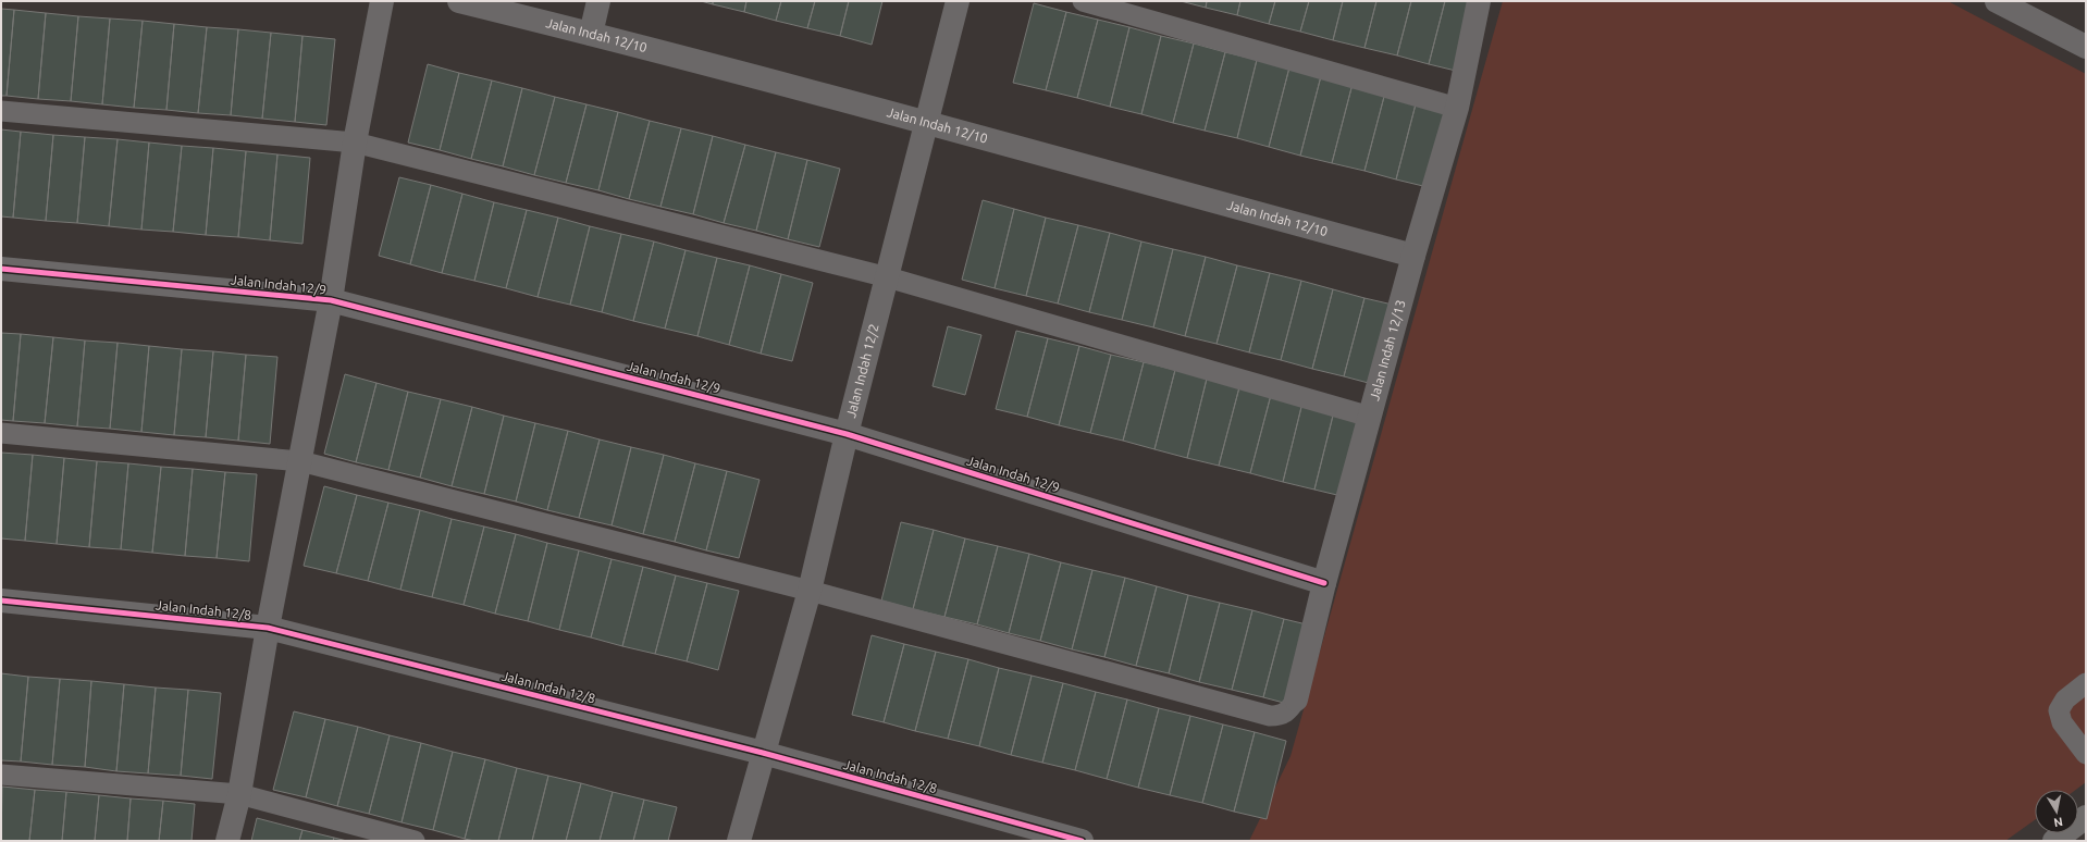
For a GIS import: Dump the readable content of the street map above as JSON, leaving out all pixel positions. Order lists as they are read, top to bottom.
{
  "streets": {
    "street": [
      "Jalan Indah 12/10",
      "Jalan Indah 12/9",
      "Jalan Indah 12/13",
      "Jalan Indah 12/2",
      "Jalan Indah 12/8"
    ]
  },
  "crossings": [
    ["Jalan Indah 12/10", "Jalan Indah 12/13"],
    ["Jalan Indah 12/10", "Jalan Indah 12/2"],
    ["Jalan Indah 12/9", "Jalan Indah 12/13"],
    ["Jalan Indah 12/9", "Jalan Indah 12/2"],
    ["Jalan Indah 12/2", "Jalan Indah 12/8"]
  ],
  "north": "bottom"
}
